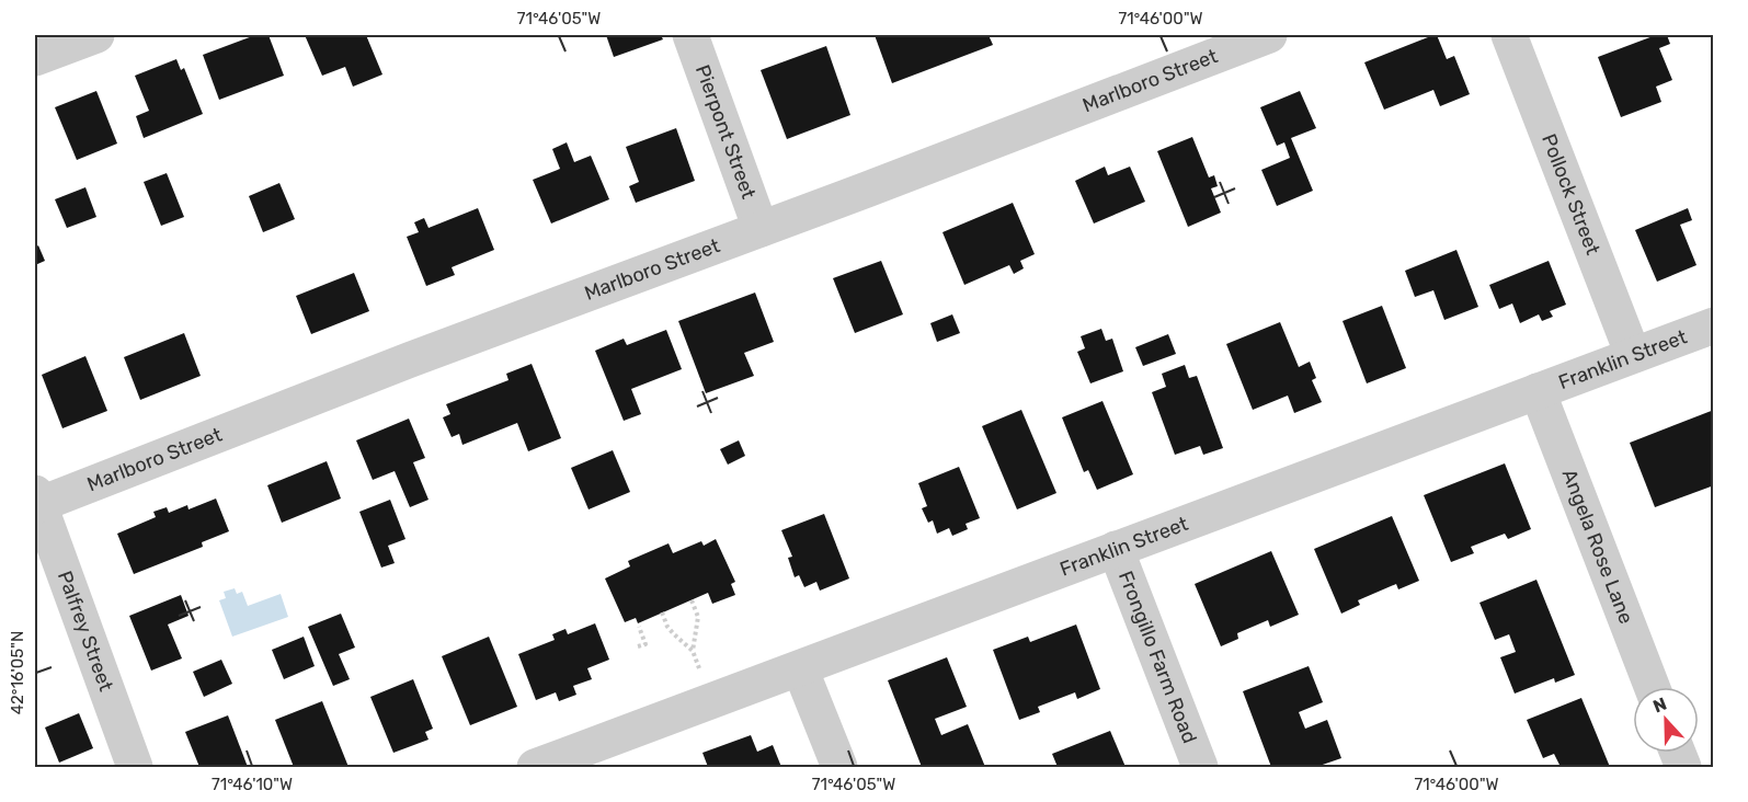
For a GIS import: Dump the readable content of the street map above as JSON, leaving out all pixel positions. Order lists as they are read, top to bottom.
{
  "streets": {
    "street": [
      "Marlboro Street",
      "Pierpont Street",
      "Pollock Street",
      "Franklin Street",
      "Angela Rose Lane",
      "Palfrey Street",
      "Frongillo Farm Road"
    ]
  },
  "crossings": [
    ["Marlboro Street", "Pierpont Street"],
    ["Marlboro Street", "Palfrey Street"],
    ["Pollock Street", "Franklin Street"],
    ["Franklin Street", "Angela Rose Lane"],
    ["Franklin Street", "Frongillo Farm Road"]
  ],
  "north": "top",
  "coordinates": [
    "71°46'05\"W",
    "71°46'00\"W",
    "42°16'05\"N",
    "71°46'10\"W"
  ]
}
